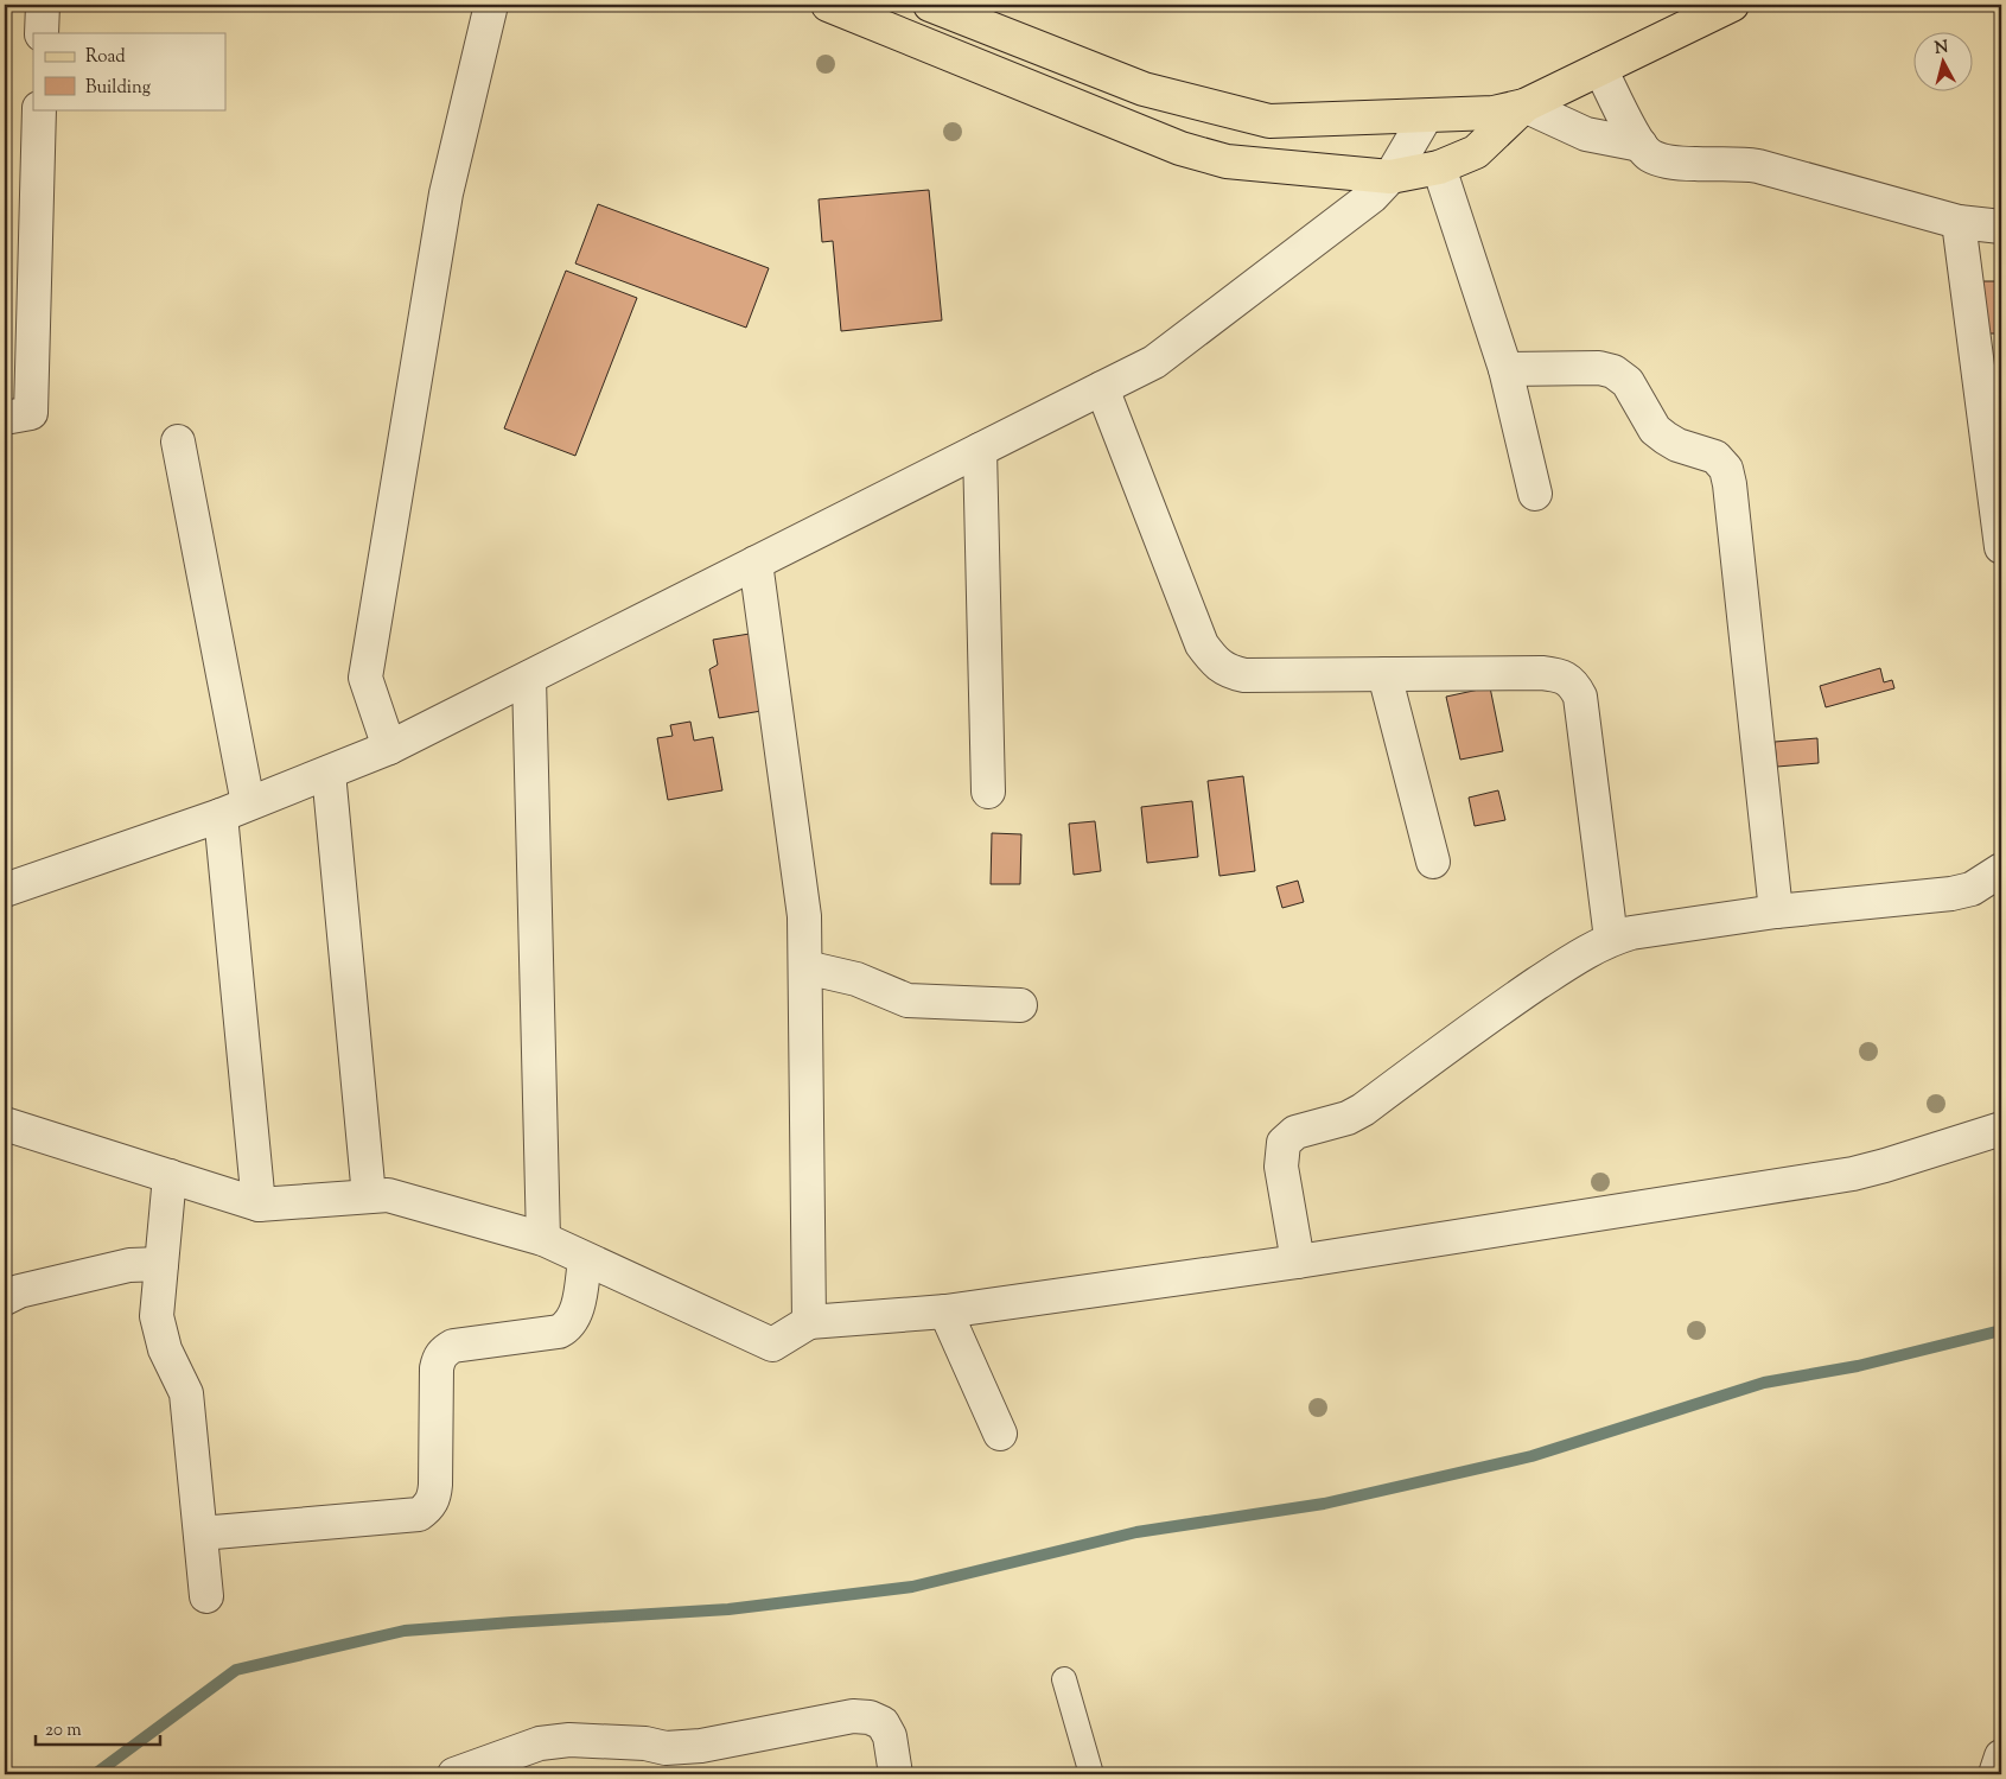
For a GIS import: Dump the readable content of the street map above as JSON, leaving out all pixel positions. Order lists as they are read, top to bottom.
{
  "legend": ["Road", "Building"],
  "scale_bar": "20 m",
  "north": "top"
}
